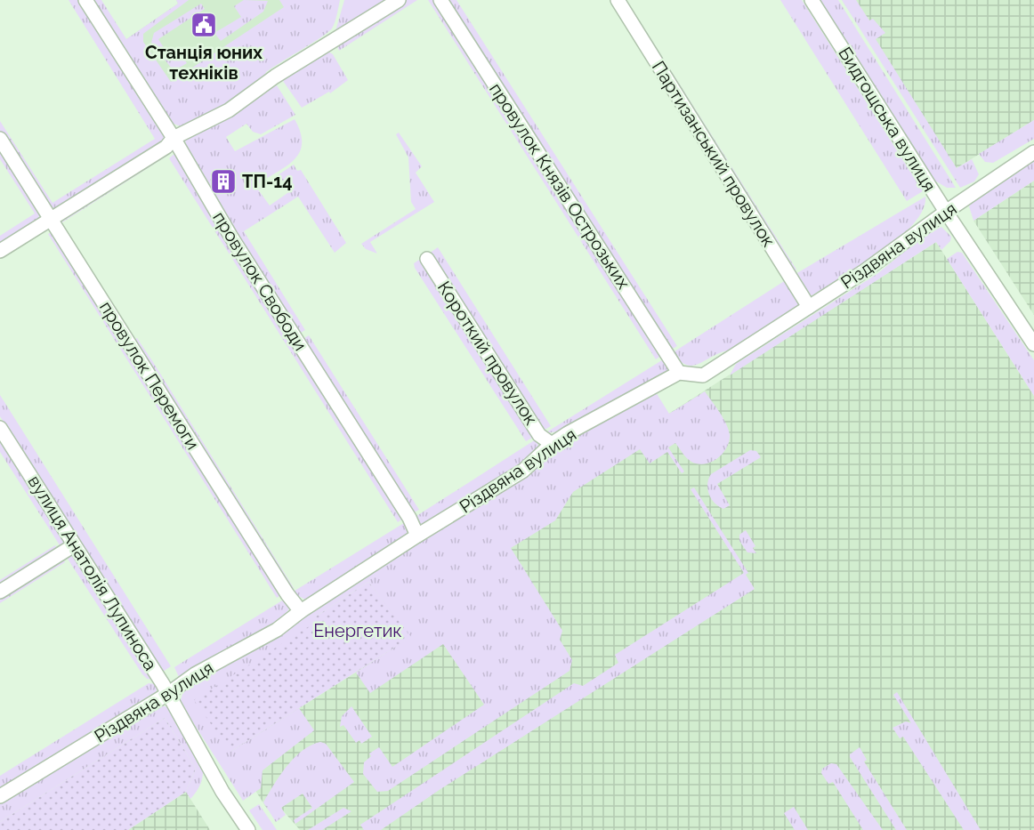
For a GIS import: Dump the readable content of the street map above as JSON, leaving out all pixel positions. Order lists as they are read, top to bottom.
{
  "streets": {
    "street": [
      "Бидгощська вулиця",
      "Партизанський провулок",
      "провулок Князів Острозьких",
      "Різдвяна вулиця",
      "провулок Свободи",
      "Короткий провулок",
      "провулок Перемоги",
      "вулиця Анатолія Лупиноса"
    ]
  },
  "crossings": [
    ["Бидгощська вулиця", "Різдвяна вулиця"],
    ["Партизанський провулок", "Різдвяна вулиця"],
    ["провулок Князів Острозьких", "Різдвяна вулиця"],
    ["Різдвяна вулиця", "провулок Свободи"],
    ["Різдвяна вулиця", "Короткий провулок"],
    ["Різдвяна вулиця", "провулок Перемоги"],
    ["Різдвяна вулиця", "вулиця Анатолія Лупиноса"]
  ],
  "parks": ["Енергетик"],
  "places": {
    "public building": ["Станція юних техніків"],
    "building": ["ТП-14"]
  }
}
